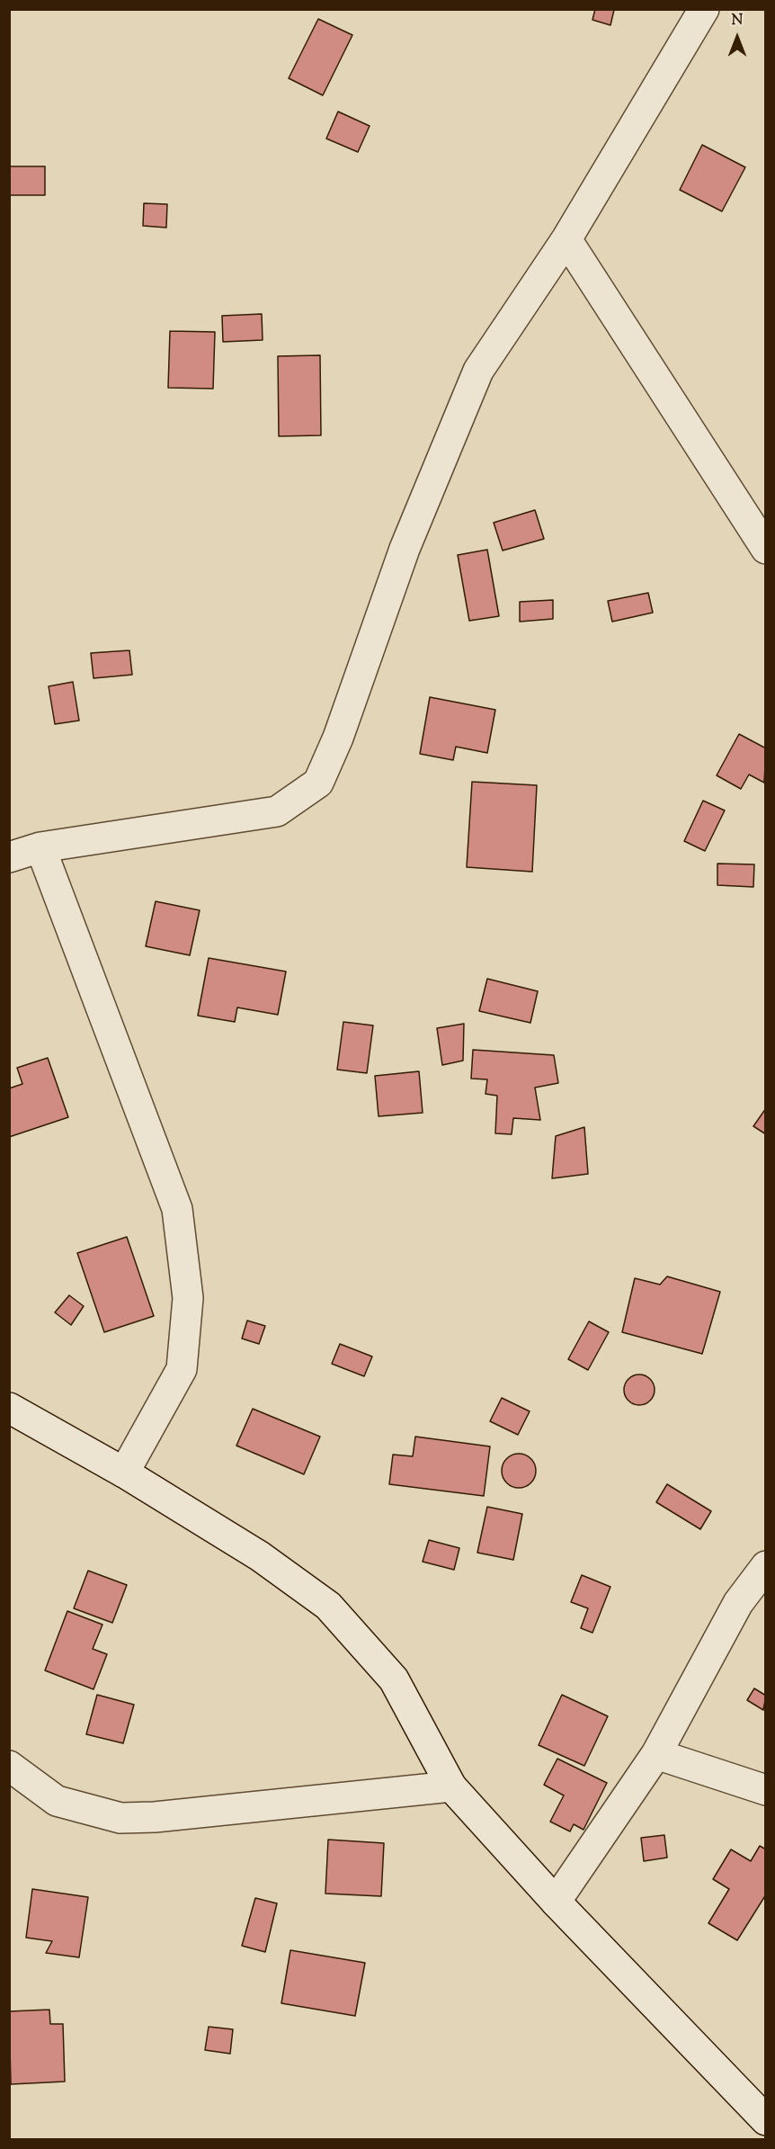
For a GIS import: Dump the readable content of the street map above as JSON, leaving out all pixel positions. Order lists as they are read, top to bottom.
{
  "north": "top"
}
